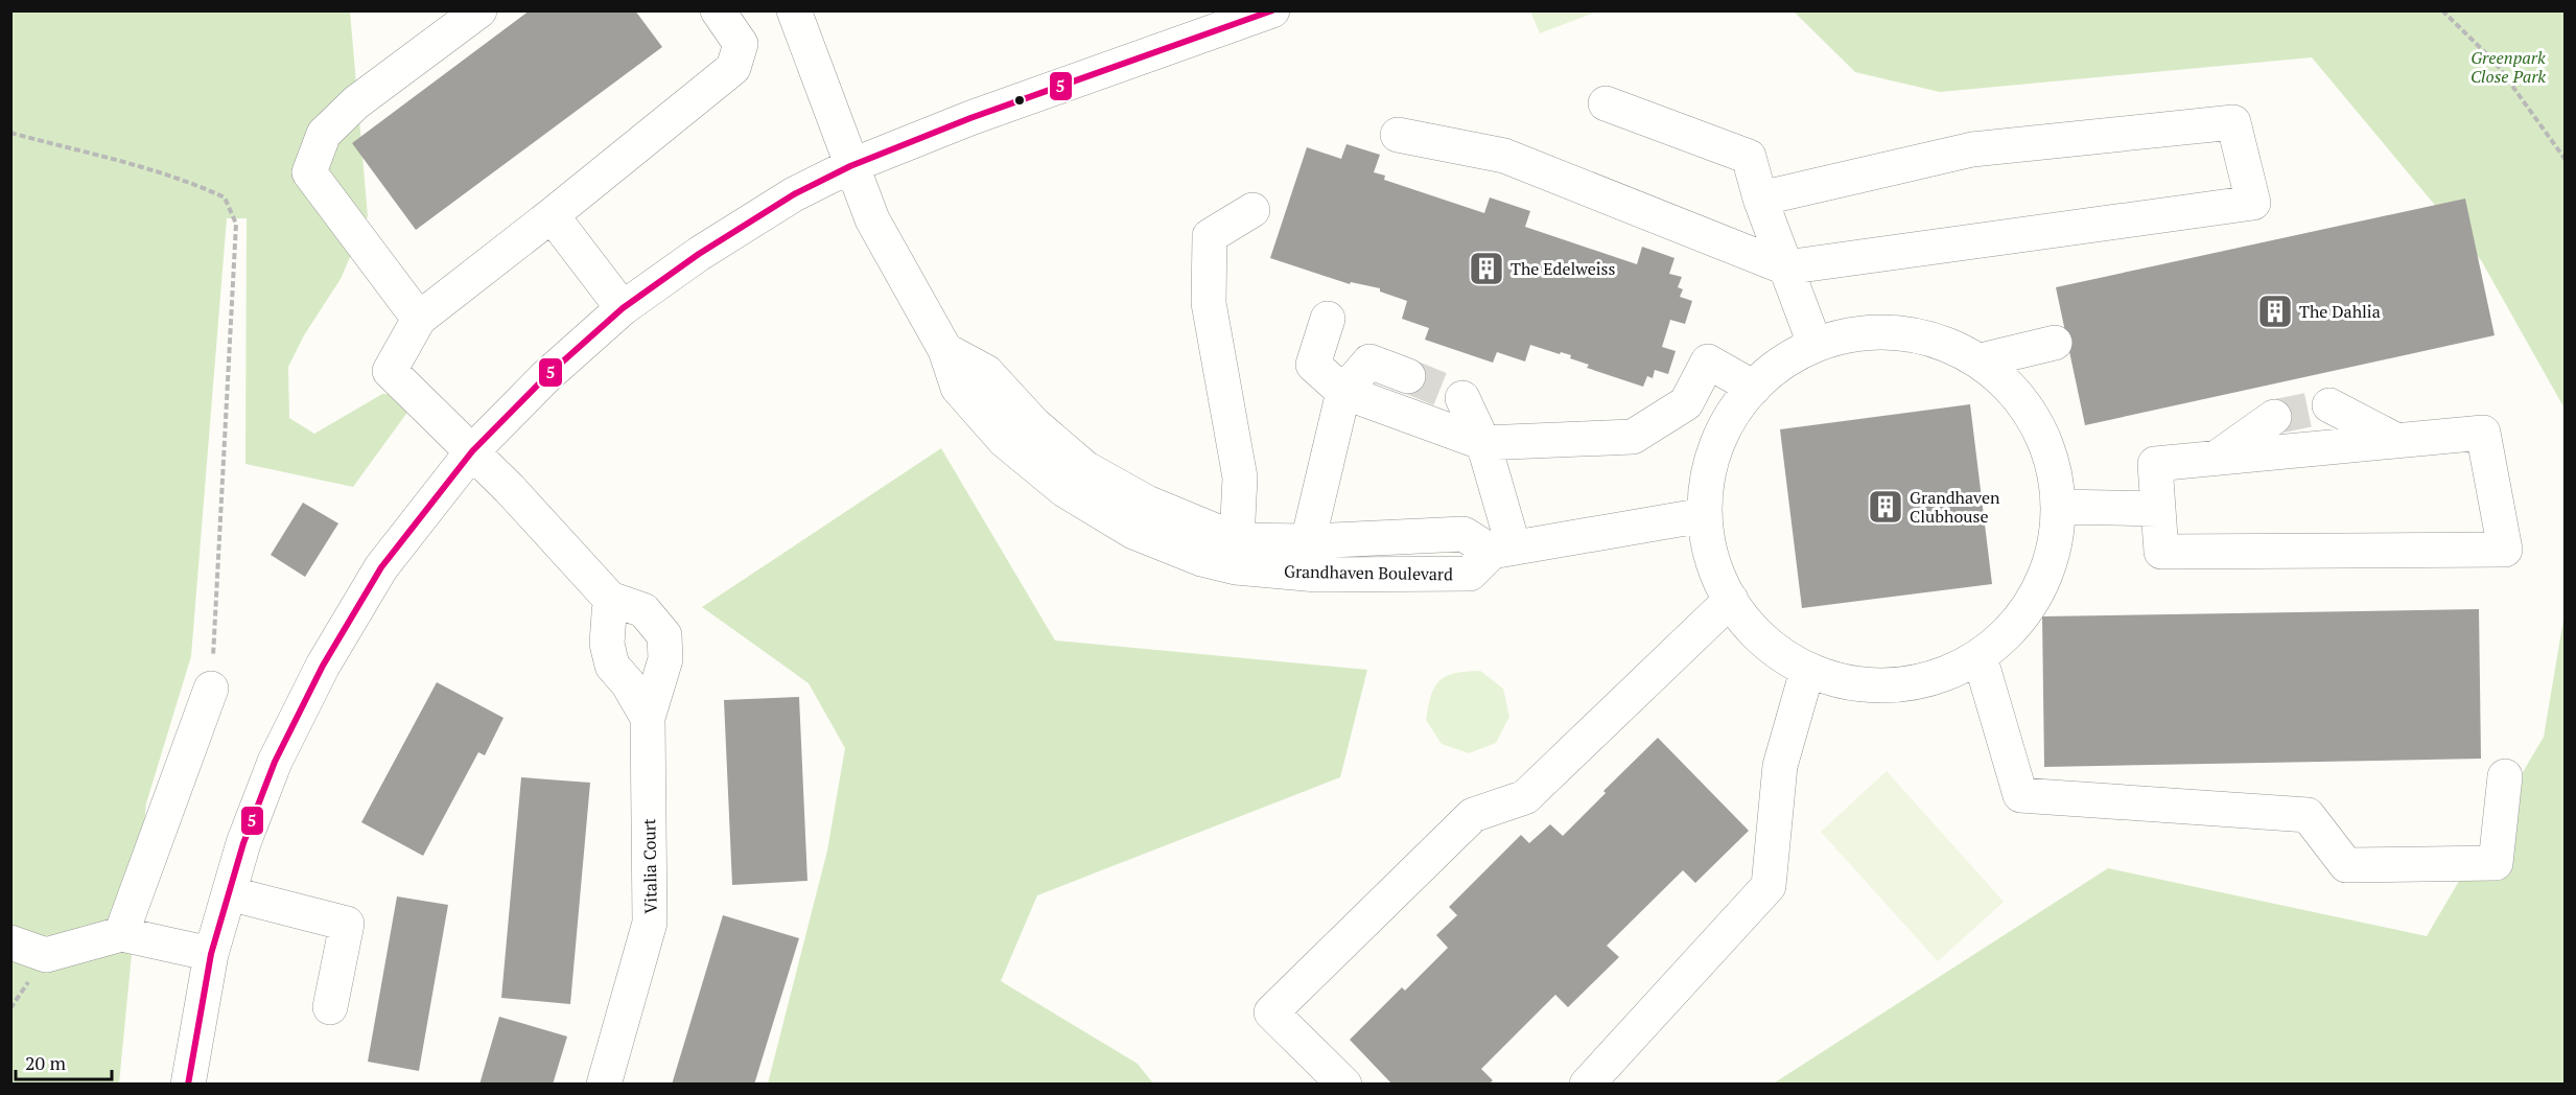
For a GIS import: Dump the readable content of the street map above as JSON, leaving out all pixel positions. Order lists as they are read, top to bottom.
{
  "streets": {
    "street": ["Grandhaven Boulevard", "Vitalia Court"]
  },
  "parks": ["Greenpark Close Park"],
  "places": {
    "building": ["The Edelweiss", "The Dahlia", "Grandhaven Clubhouse"]
  },
  "lines": ["transit line 5"],
  "scale_bar": "20 m"
}
